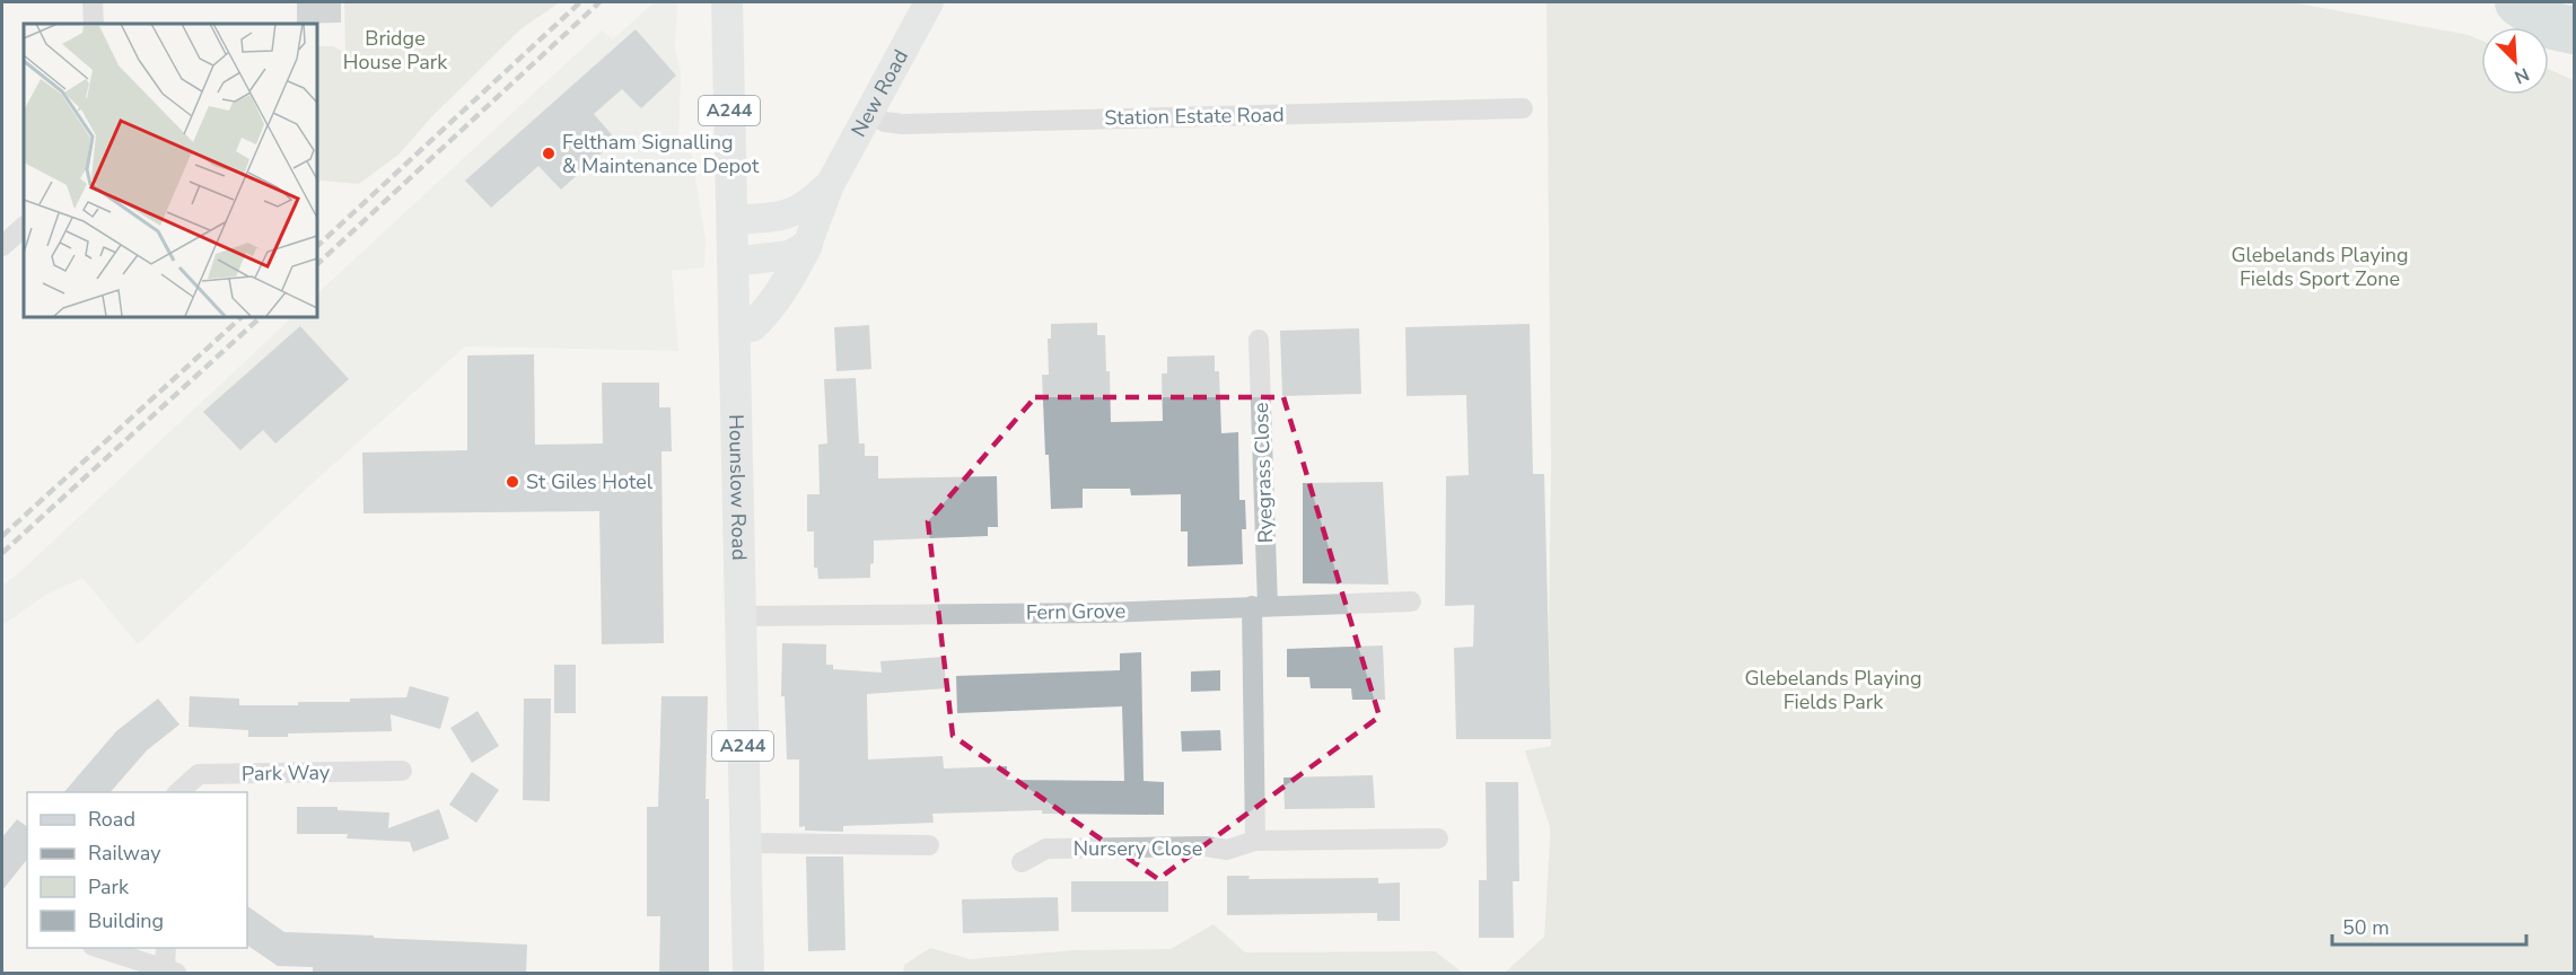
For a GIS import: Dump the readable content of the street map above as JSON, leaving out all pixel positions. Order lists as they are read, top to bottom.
{
  "streets": {
    "main road": ["New Road", "A244", "Hounslow Road"],
    "street": [
      "Station Estate Road",
      "Ryegrass Close",
      "Fern Grove",
      "Park Way",
      "Nursery Close"
    ]
  },
  "crossings": [
    ["New Road", "Station Estate Road"],
    ["Ryegrass Close", "Fern Grove"],
    ["Hounslow Road", "Fern Grove"]
  ],
  "parks": ["Bridge House Park", "Glebelands Playing Fields Sport Zone", "Glebelands Playing Fields Park"],
  "places": ["Feltham Signalling & Maintenance Depot", "St Giles Hotel"],
  "legend": [
    "Road",
    "Railway",
    "Park",
    "Building"
  ],
  "scale_bar": "50 m",
  "north": "bottom right"
}
